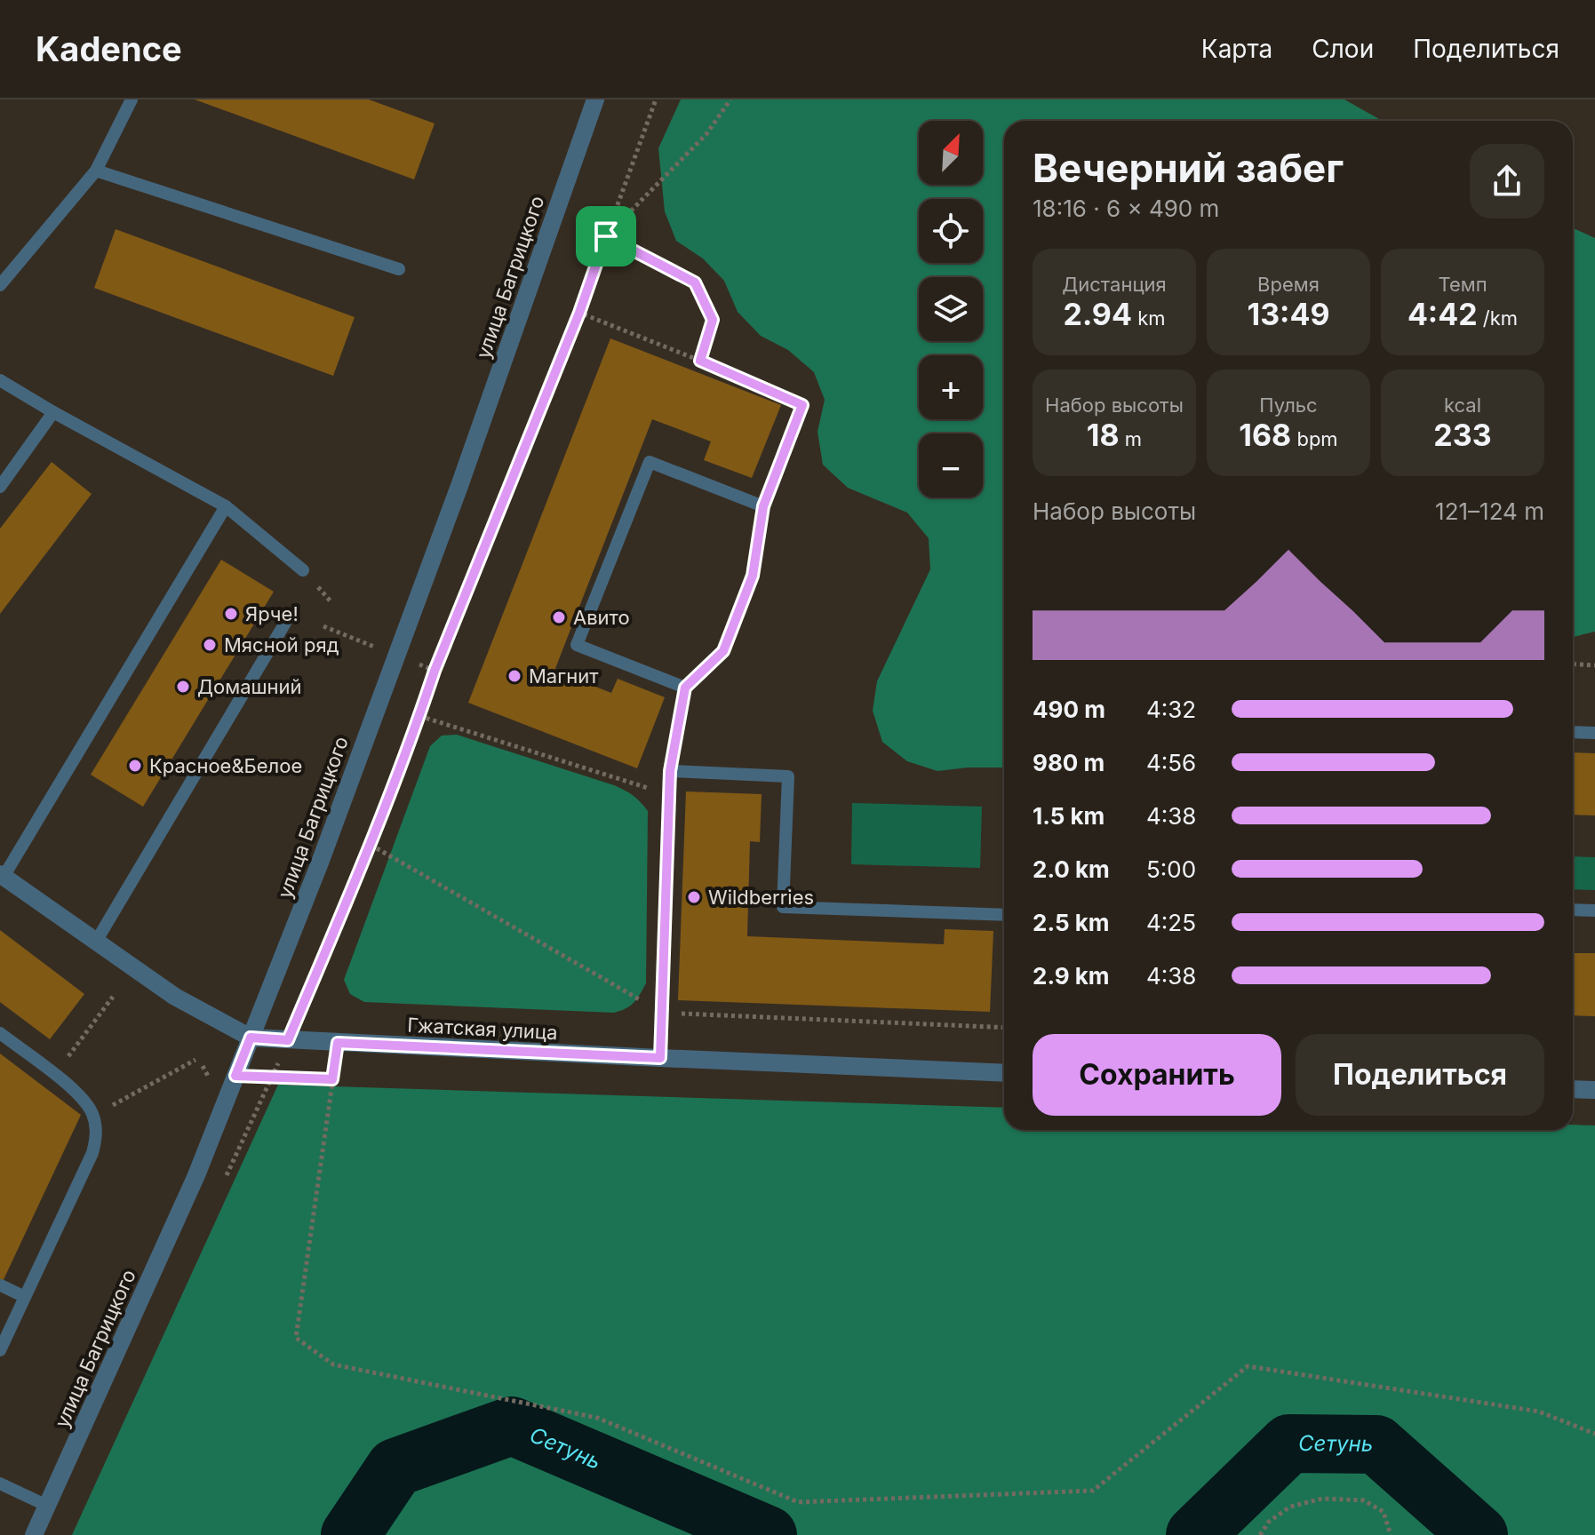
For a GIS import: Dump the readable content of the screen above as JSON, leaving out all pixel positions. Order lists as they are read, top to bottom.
{
  "streets": {
    "street": ["улица Багрицкого", "Гжатская улица"]
  },
  "crossings": [
    ["улица Багрицкого", "Гжатская улица"]
  ],
  "water": ["Сетунь"],
  "places": [
    "Ярче!",
    "Авито",
    "Мясной ряд",
    "Магнит",
    "Домашний",
    "Красное&Белое",
    "Wildberries"
  ],
  "north": "top right",
  "page": {
    "header": "Kadence",
    "nav": ["Карта", "Слои", "Поделиться"],
    "map_buttons": ["+", "−"],
    "heading": ["Вечерний забег", "18:16 · 6 × 490 m"],
    "stats": [
      ["Дистанция", "2.94 km"],
      ["Время", "13:49"],
      ["Темп", "4:42 /km"],
      ["Набор высоты", "18 m"],
      ["Пульс", "168 bpm"],
      ["kcal", "233"]
    ],
    "chart": ["Набор высоты", "121–124 m"],
    "list": [
      {
        "name": "490 m",
        "note": "4:32"
      },
      {
        "name": "980 m",
        "note": "4:56"
      },
      {
        "name": "1.5 km",
        "note": "4:38"
      },
      {
        "name": "2.0 km",
        "note": "5:00"
      },
      {
        "name": "2.5 km",
        "note": "4:25"
      },
      {
        "name": "2.9 km",
        "note": "4:38"
      }
    ],
    "buttons": ["Сохранить", "Поделиться"]
  }
}
